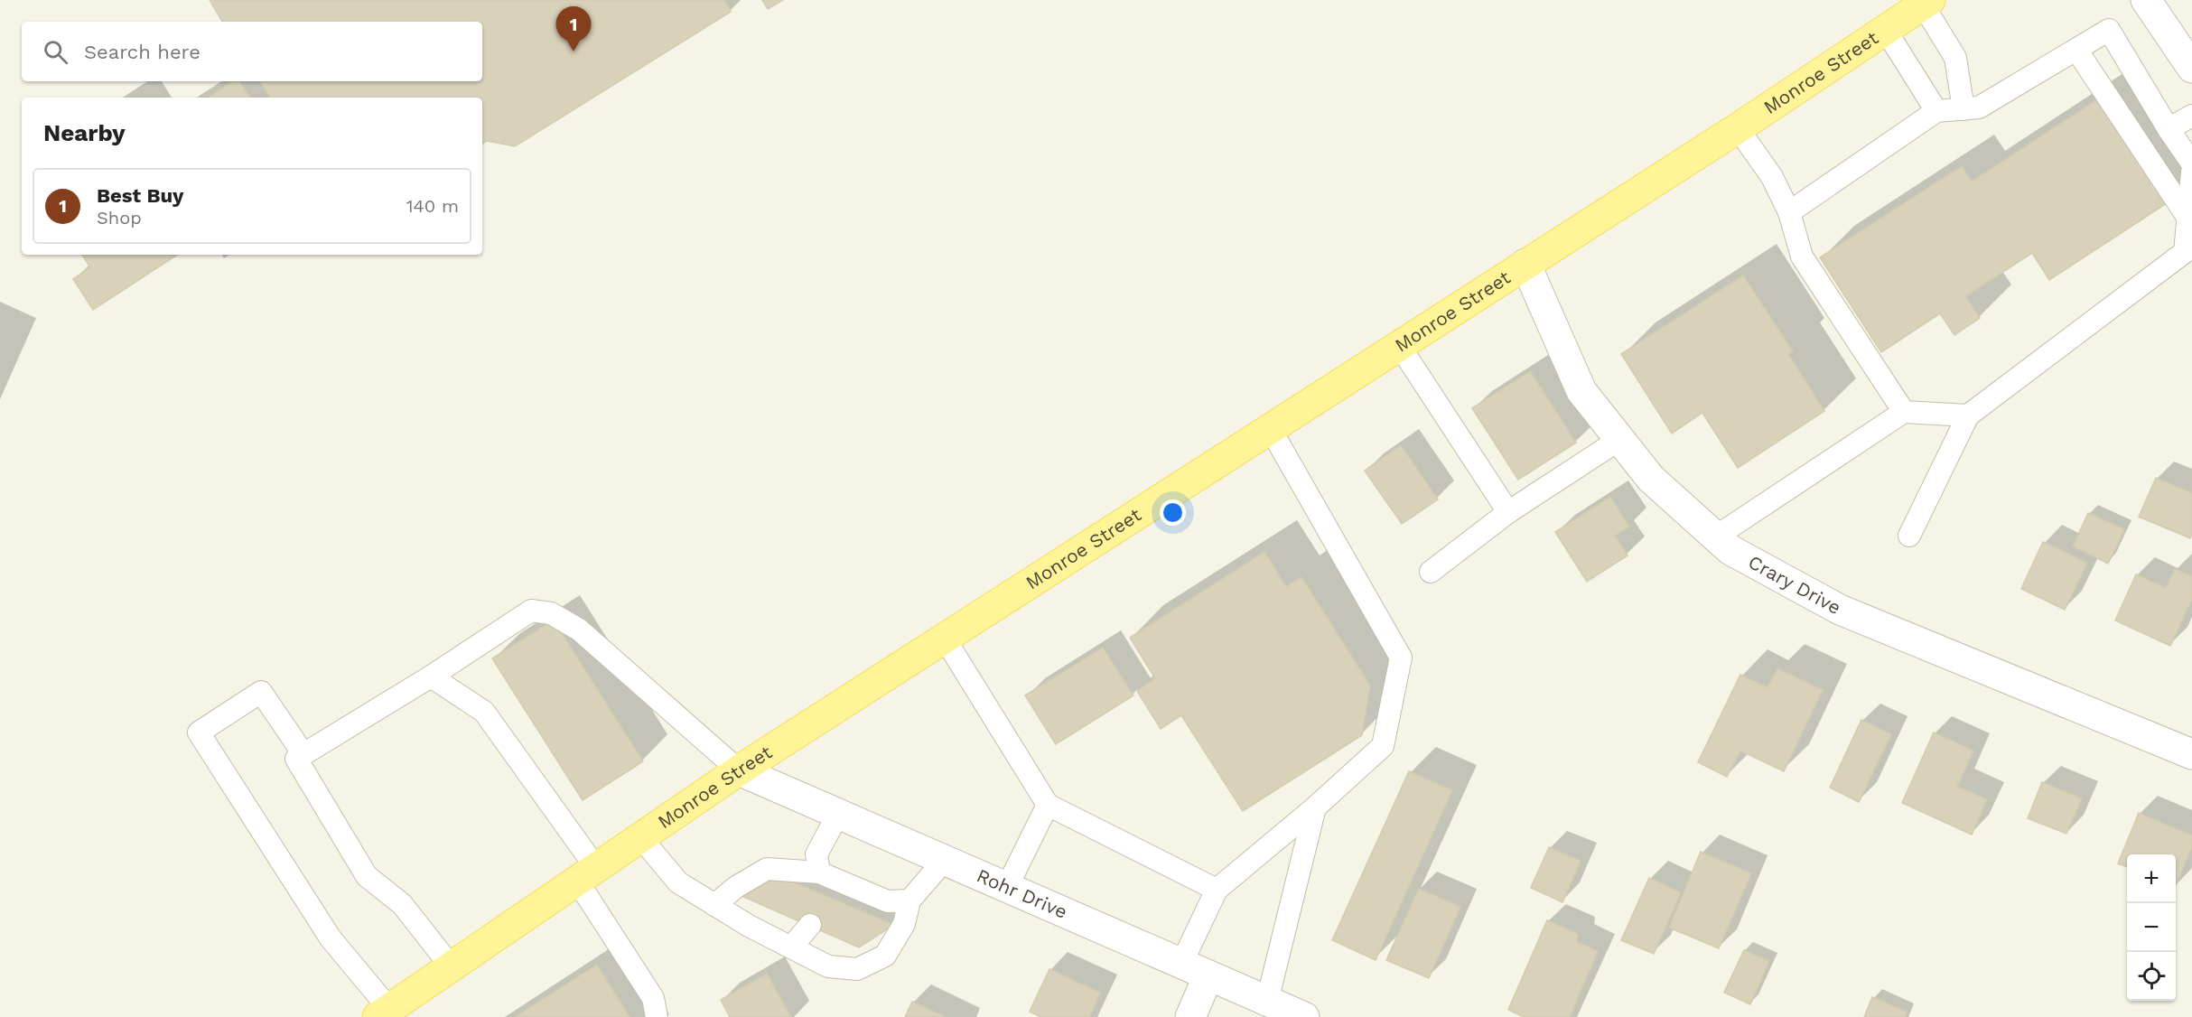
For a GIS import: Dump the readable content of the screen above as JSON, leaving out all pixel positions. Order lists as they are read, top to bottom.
{
  "streets": {
    "main road": ["Monroe Street"],
    "street": ["Crary Drive", "Rohr Drive"]
  },
  "crossings": [
    ["Monroe Street", "Crary Drive"],
    ["Monroe Street", "Rohr Drive"]
  ],
  "page": {
    "pins": "1",
    "search": "Search here",
    "heading": "Nearby",
    "list": [
      {
        "mark": "1",
        "name": "Best Buy",
        "note": "Shop",
        "value": "140 m"
      }
    ],
    "map_buttons": ["+", "−"]
  }
}
